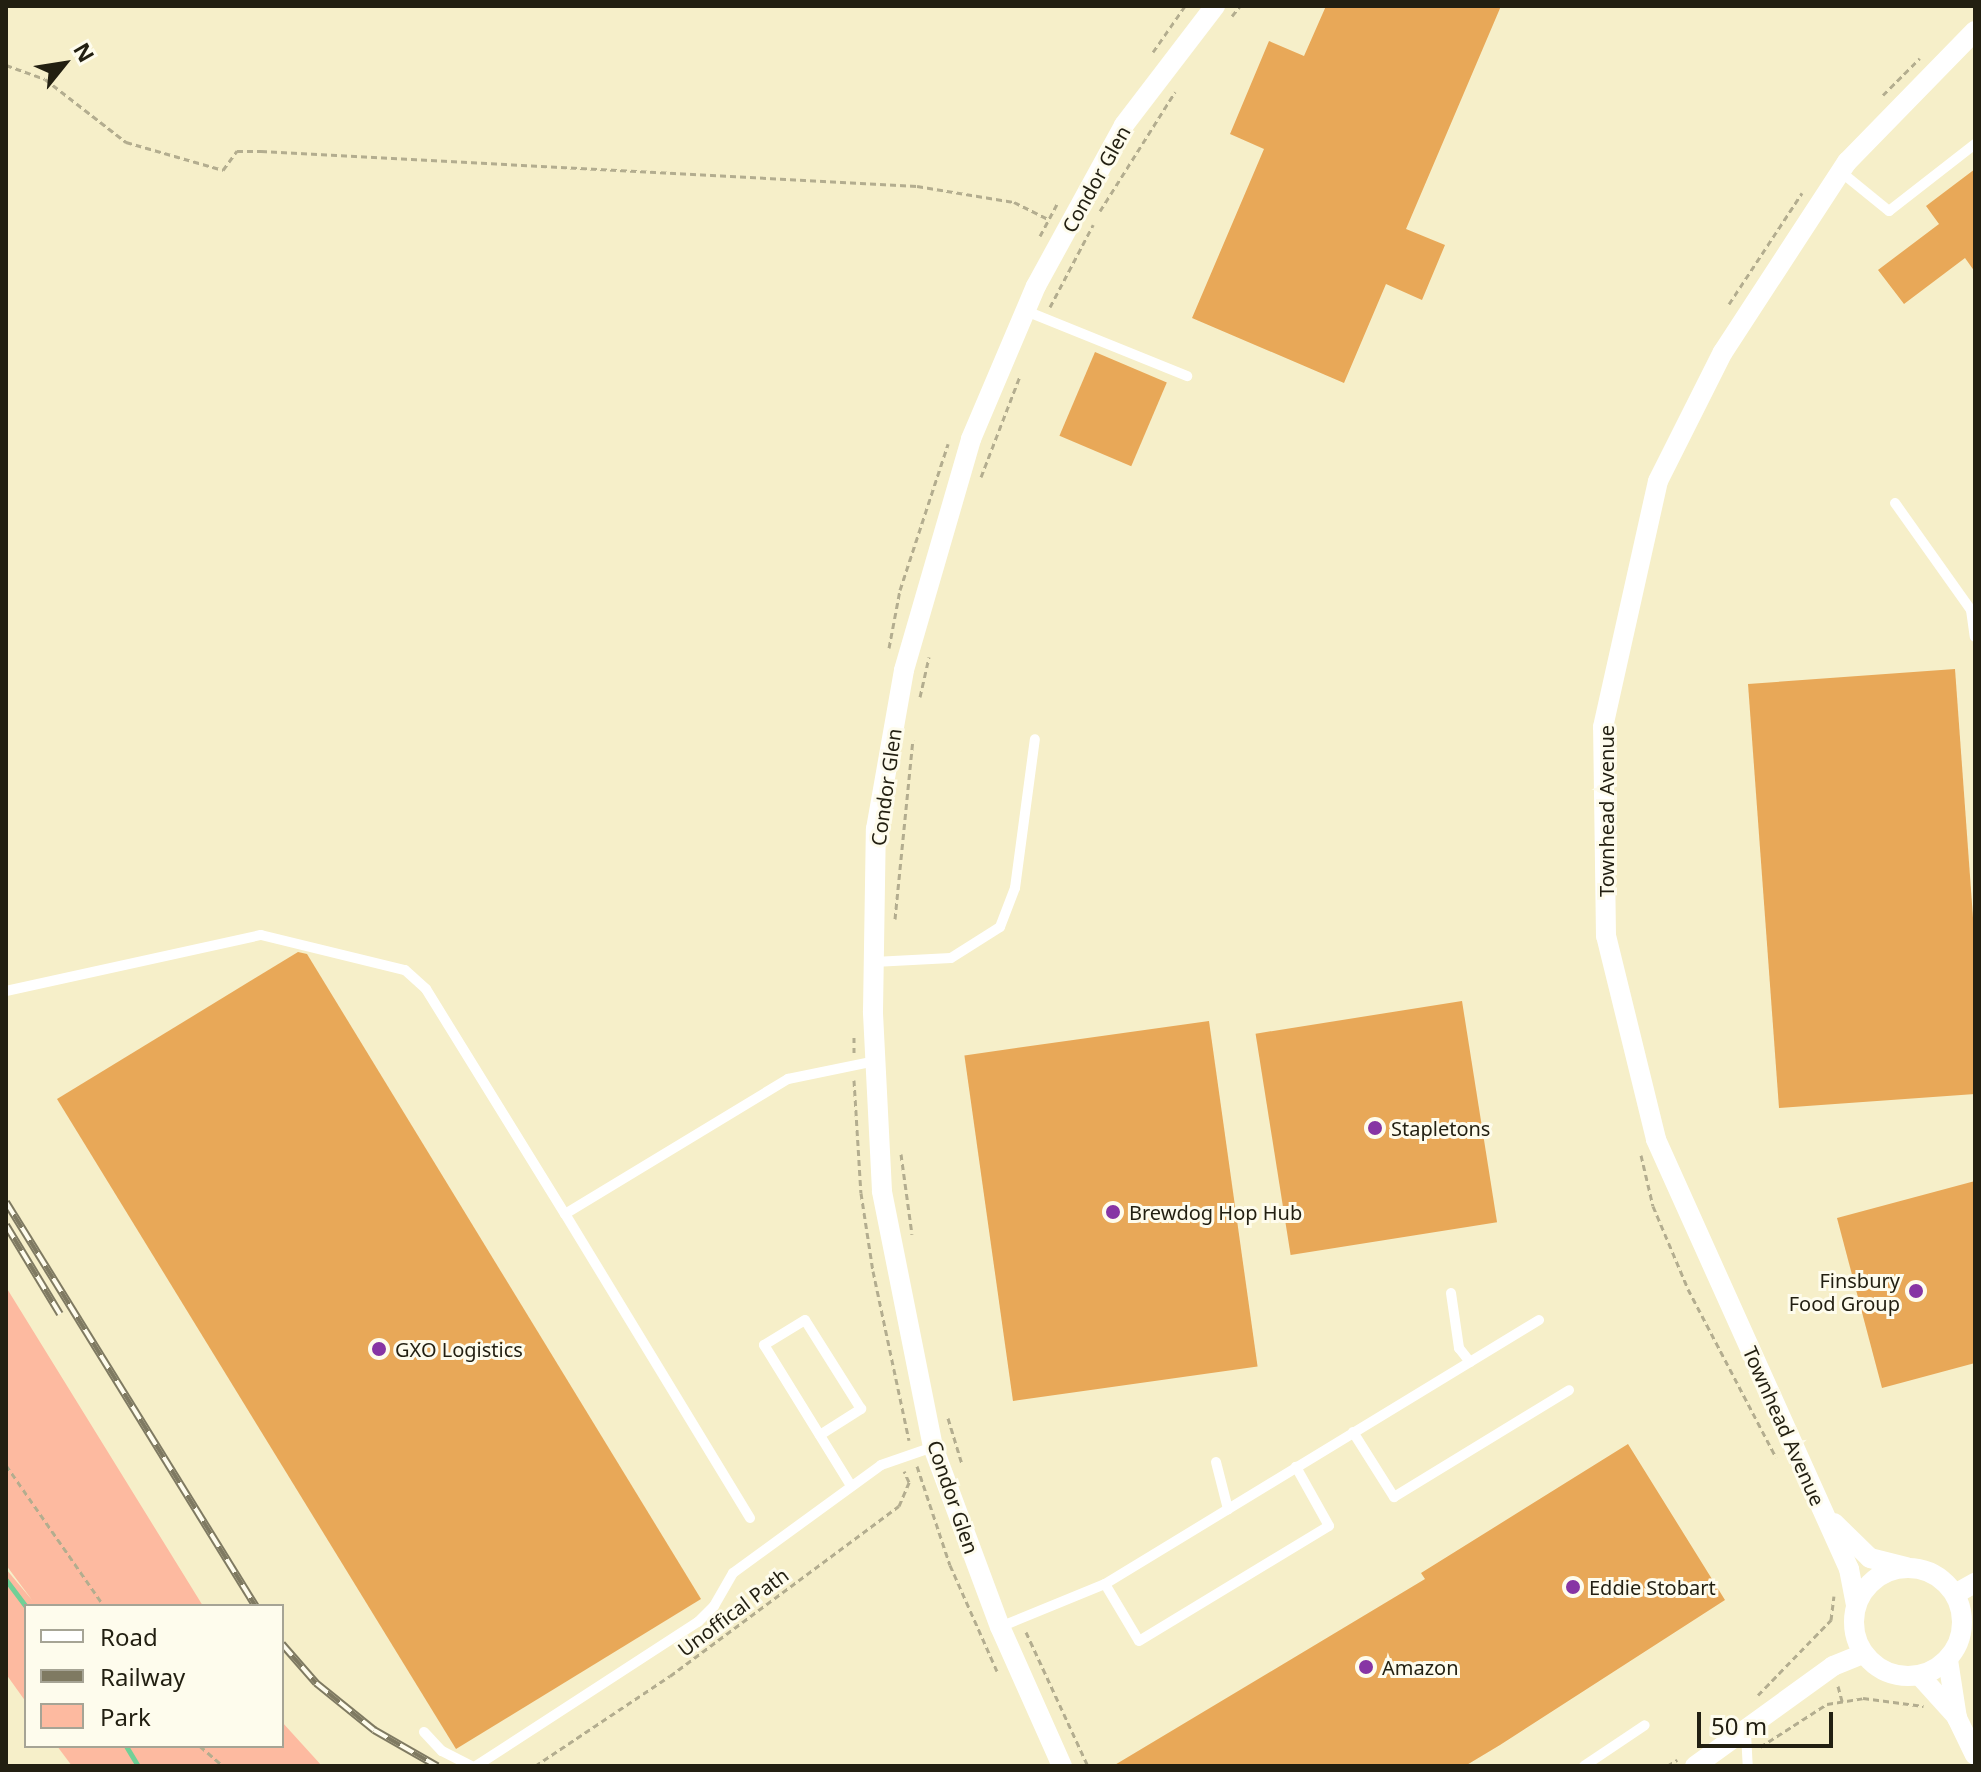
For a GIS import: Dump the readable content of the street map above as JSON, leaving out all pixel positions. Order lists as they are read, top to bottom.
{
  "streets": {
    "street": ["Condor Glen", "Townhead Avenue"],
    "path": ["Unoffical Path"]
  },
  "places": [
    "Stapletons",
    "Brewdog Hop Hub",
    "Finsbury Food Group",
    "GXO Logistics",
    "Eddie Stobart",
    "Amazon"
  ],
  "legend": ["Road", "Railway", "Park"],
  "scale_bar": "50 m",
  "north": "top right"
}
